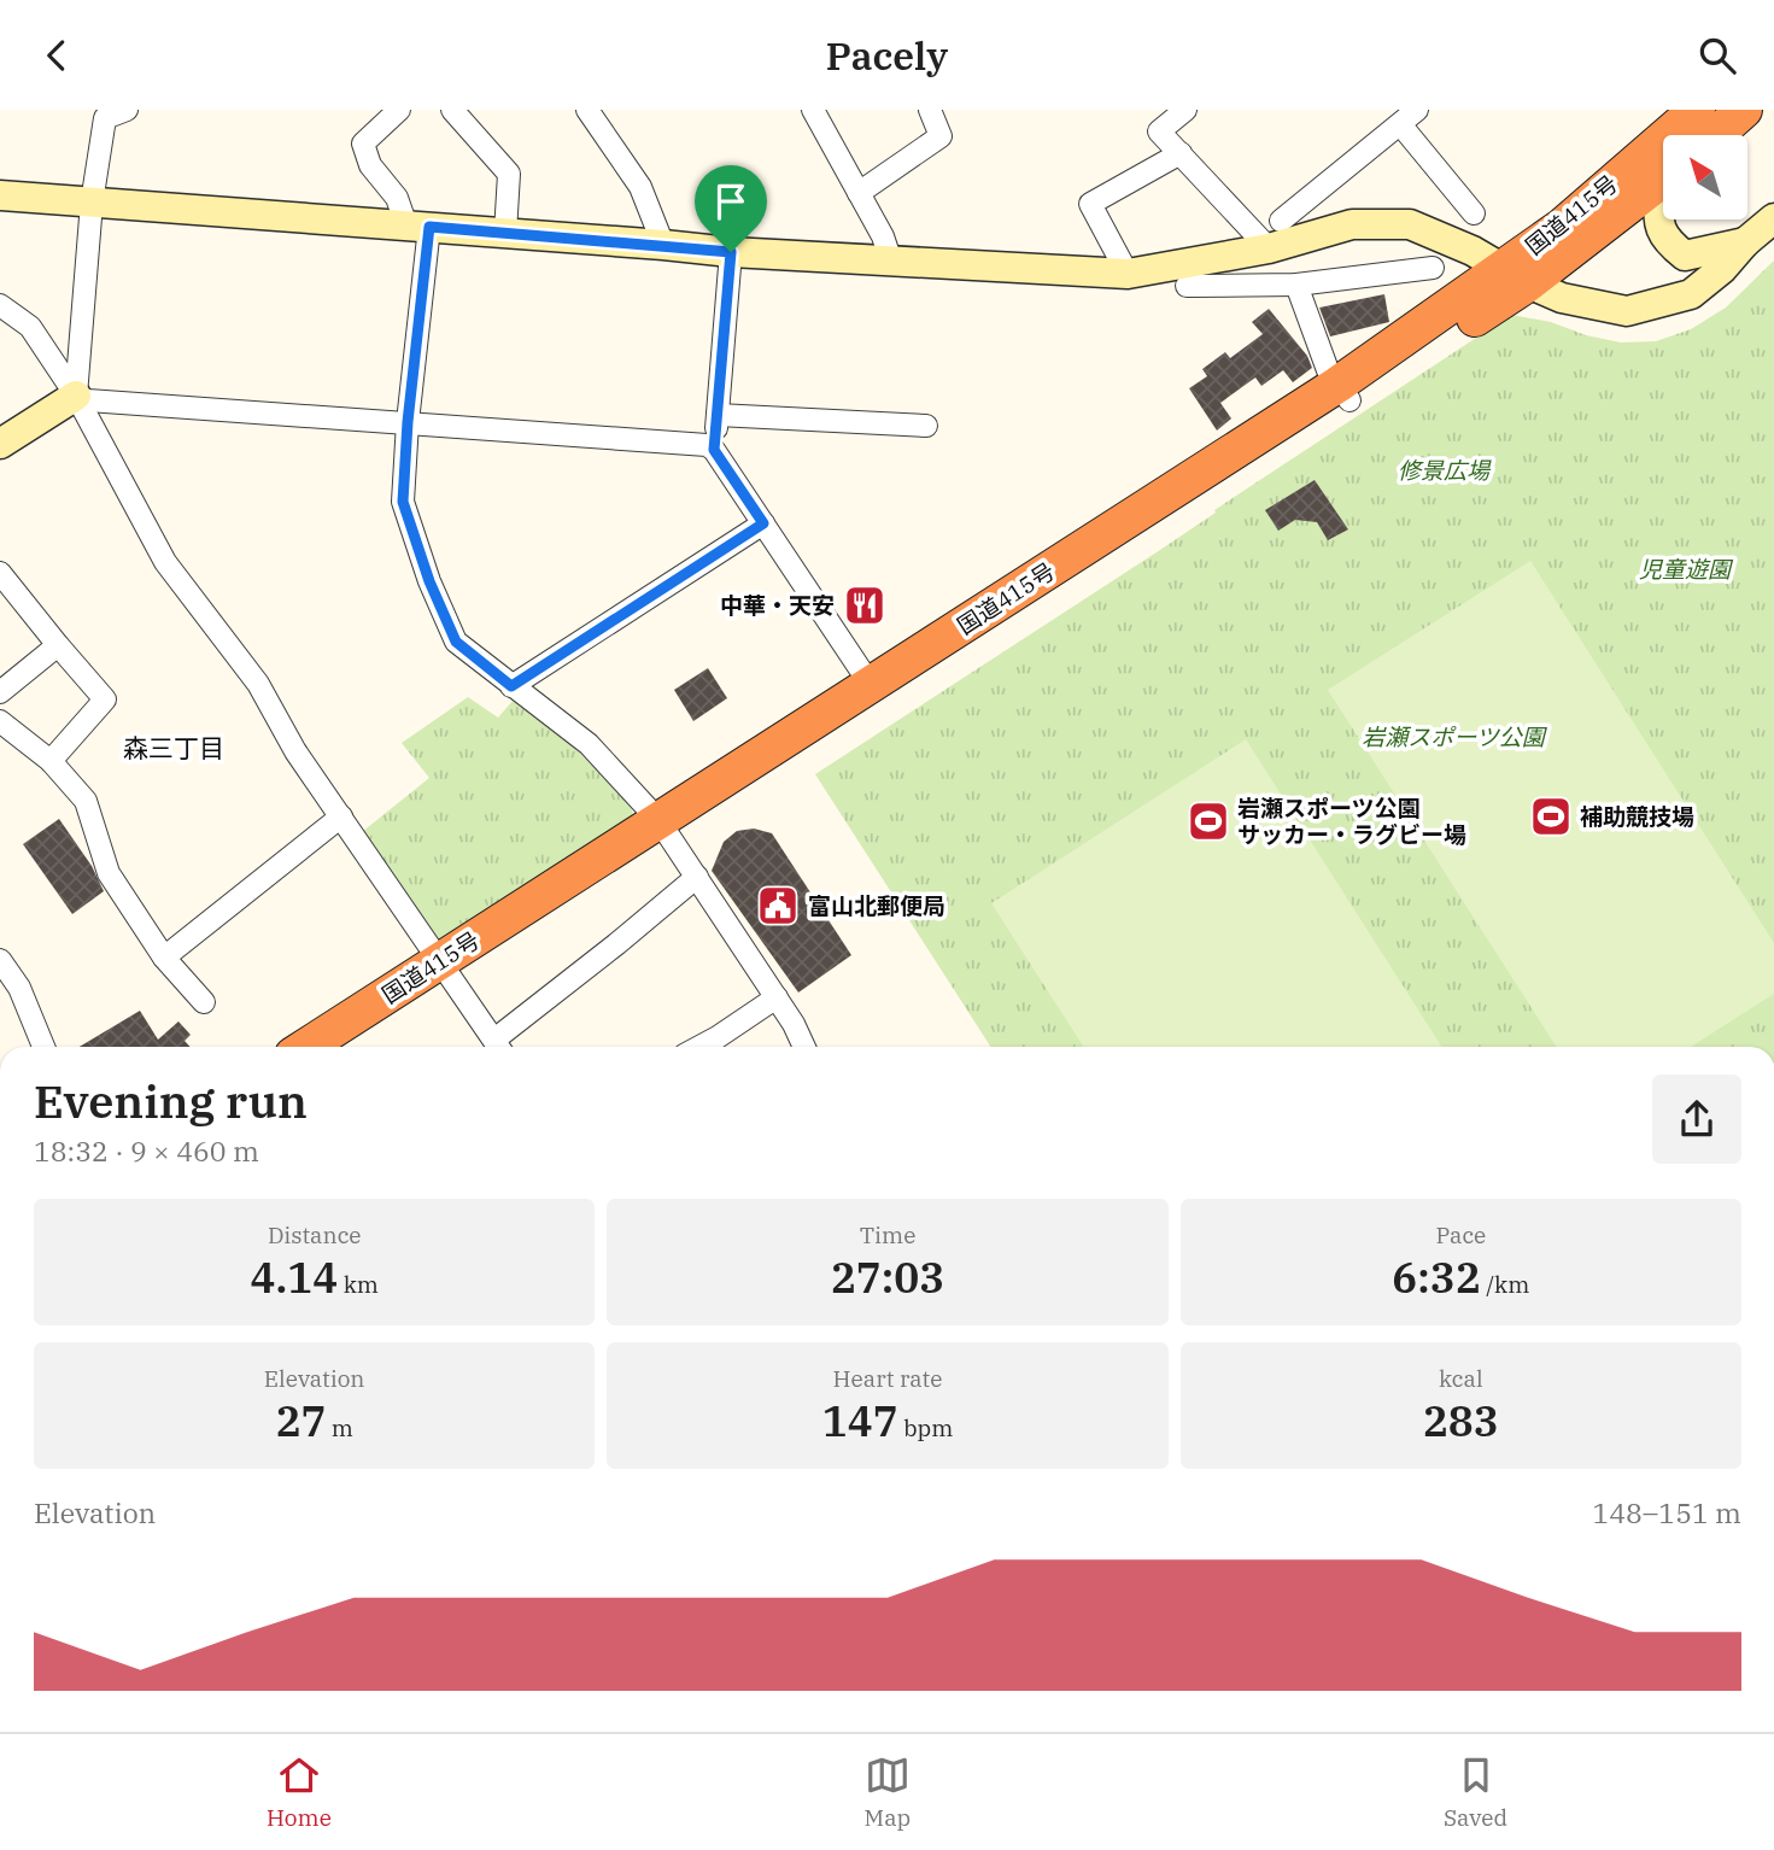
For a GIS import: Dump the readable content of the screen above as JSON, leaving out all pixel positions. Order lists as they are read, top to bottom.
{
  "streets": {
    "highway": ["国道415号"]
  },
  "districts": ["森三丁目"],
  "parks": ["修景広場", "児童遊園", "岩瀬スポーツ公園"],
  "places": {
    "restaurant": ["中華・天安"],
    "sports": ["補助競技場", "岩瀬スポーツ公園 サッカー・ラグビー場"],
    "public building": ["富山北郵便局"]
  },
  "north": "top left",
  "page": {
    "header": "Pacely",
    "heading": ["Evening run", "18:32 · 9 × 460 m"],
    "stats": [
      ["Distance", "4.14 km"],
      ["Time", "27:03"],
      ["Pace", "6:32 /km"],
      ["Elevation", "27 m"],
      ["Heart rate", "147 bpm"],
      ["kcal", "283"]
    ],
    "chart": ["Elevation", "148–151 m"],
    "tabs": ["Home", "Map", "Saved"]
  }
}
